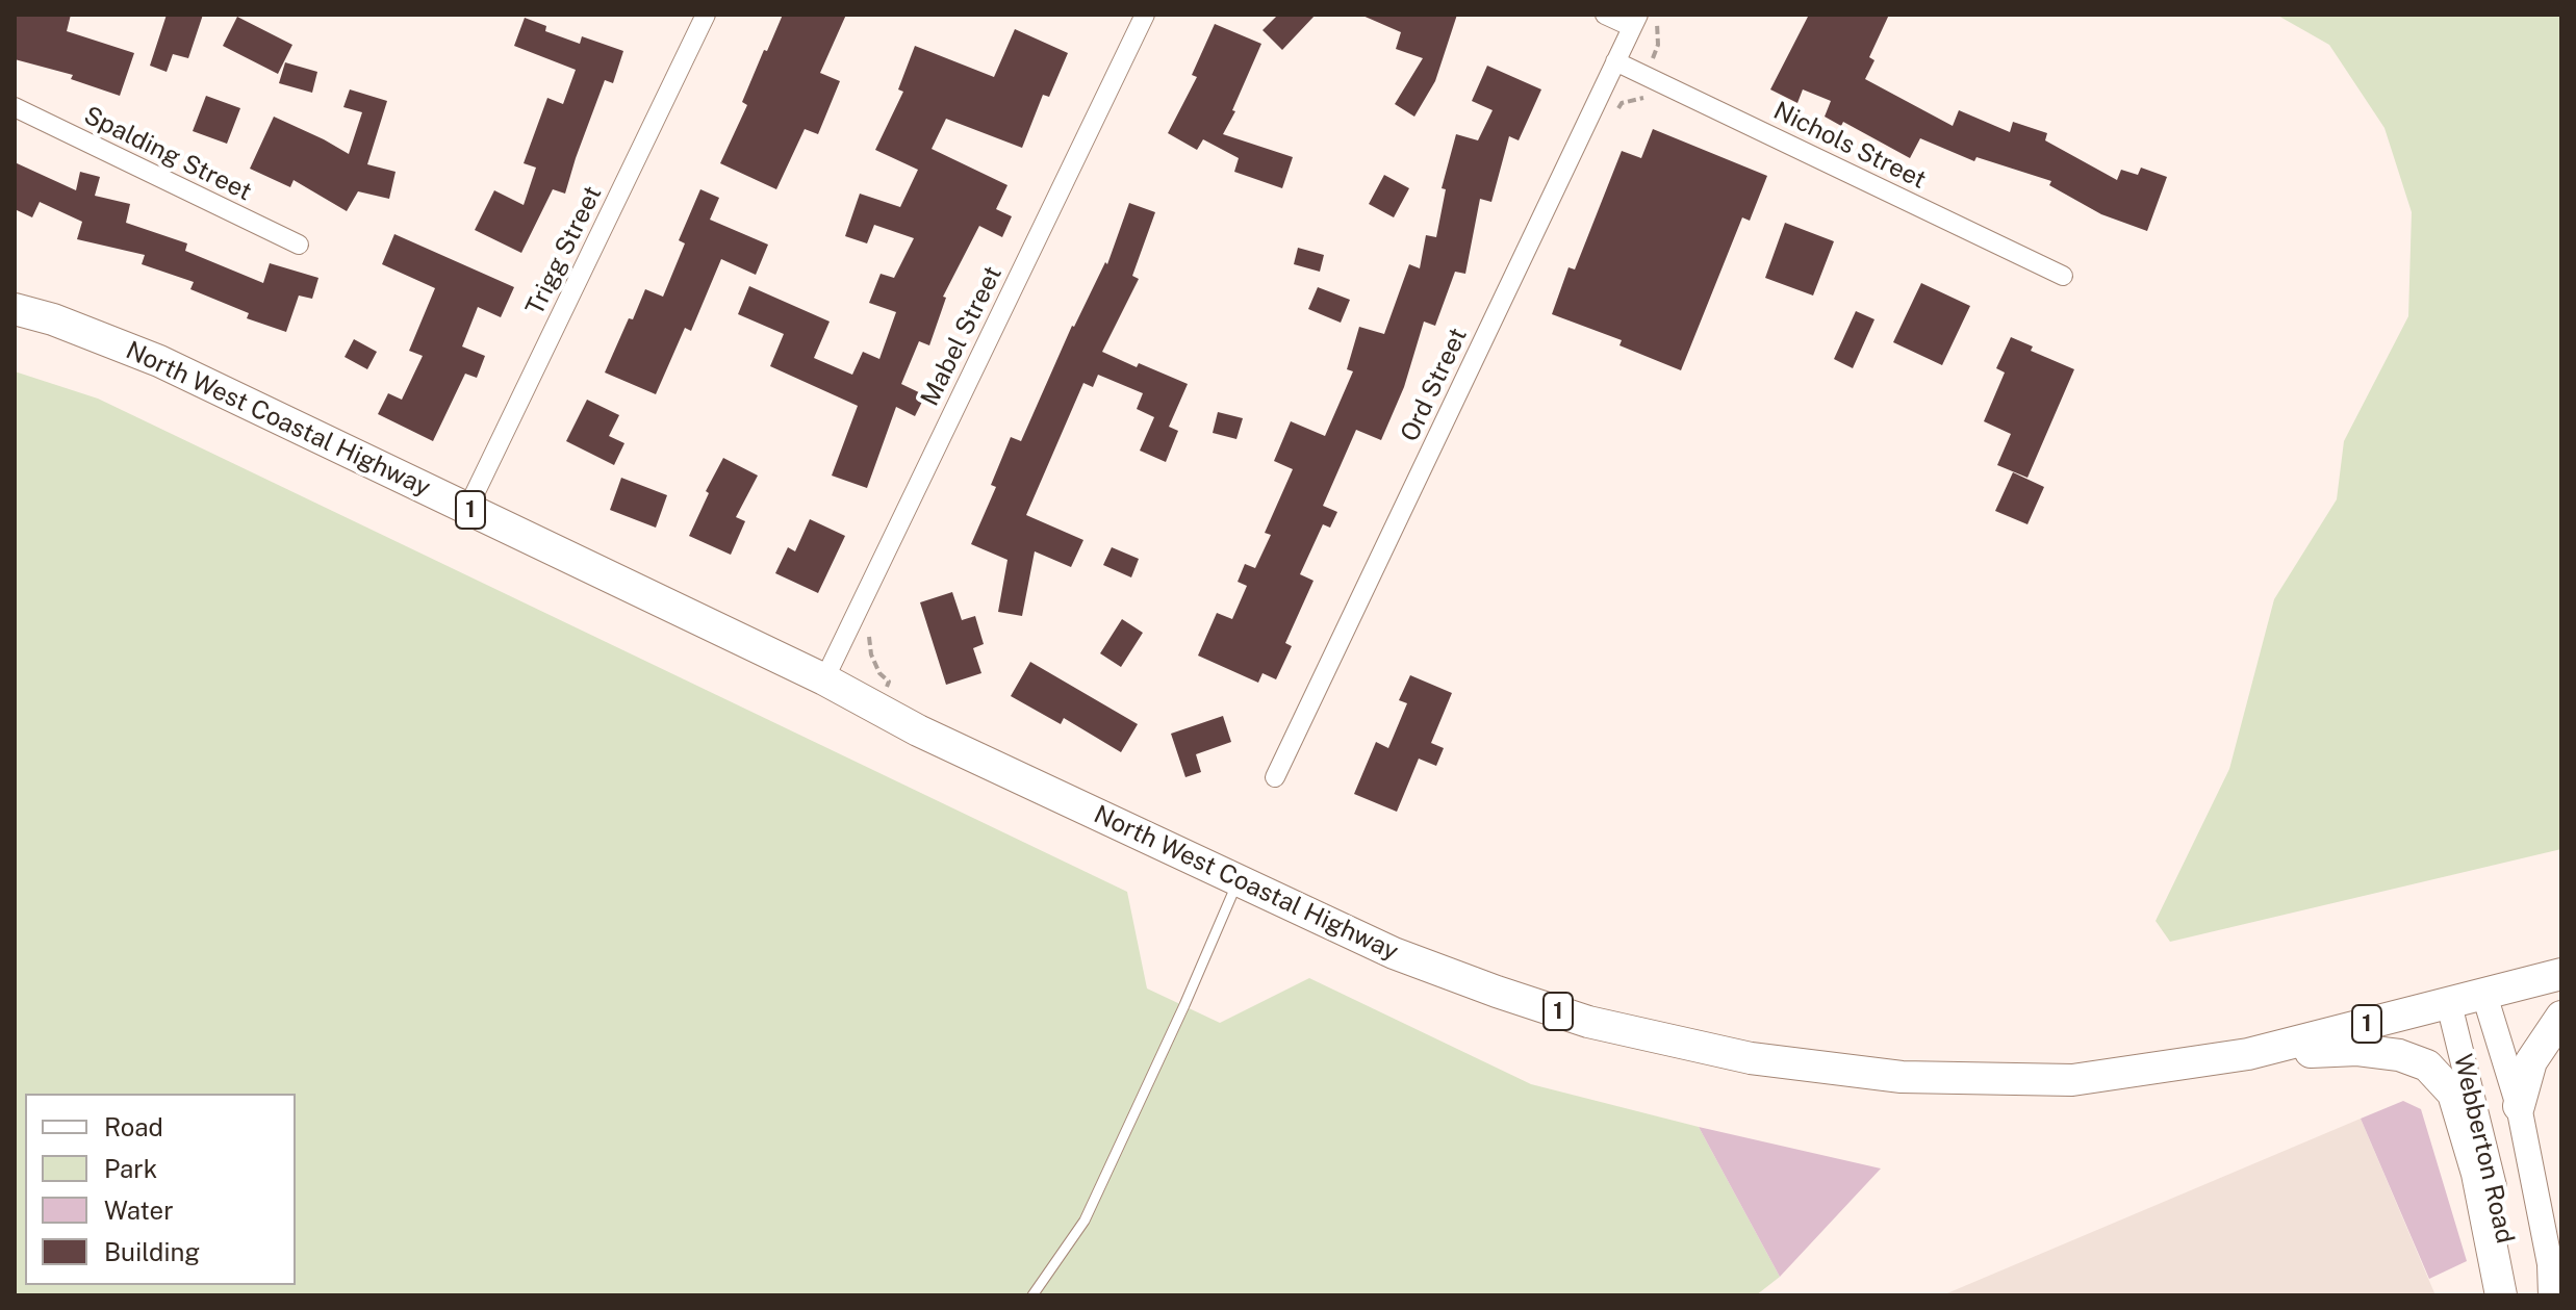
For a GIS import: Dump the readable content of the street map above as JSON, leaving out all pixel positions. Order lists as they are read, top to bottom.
{
  "streets": {
    "highway": ["North West Coastal Highway", "1"],
    "main road": ["Webberton Road"],
    "street": [
      "Nichols Street",
      "Spalding Street",
      "Trigg Street",
      "Mabel Street",
      "Ord Street"
    ]
  },
  "crossings": [
    ["Nichols Street", "Ord Street"],
    ["Trigg Street", "North West Coastal Highway"],
    ["Mabel Street", "North West Coastal Highway"],
    ["North West Coastal Highway", "Webberton Road"]
  ],
  "legend": [
    "Road",
    "Park",
    "Water",
    "Building"
  ]
}
